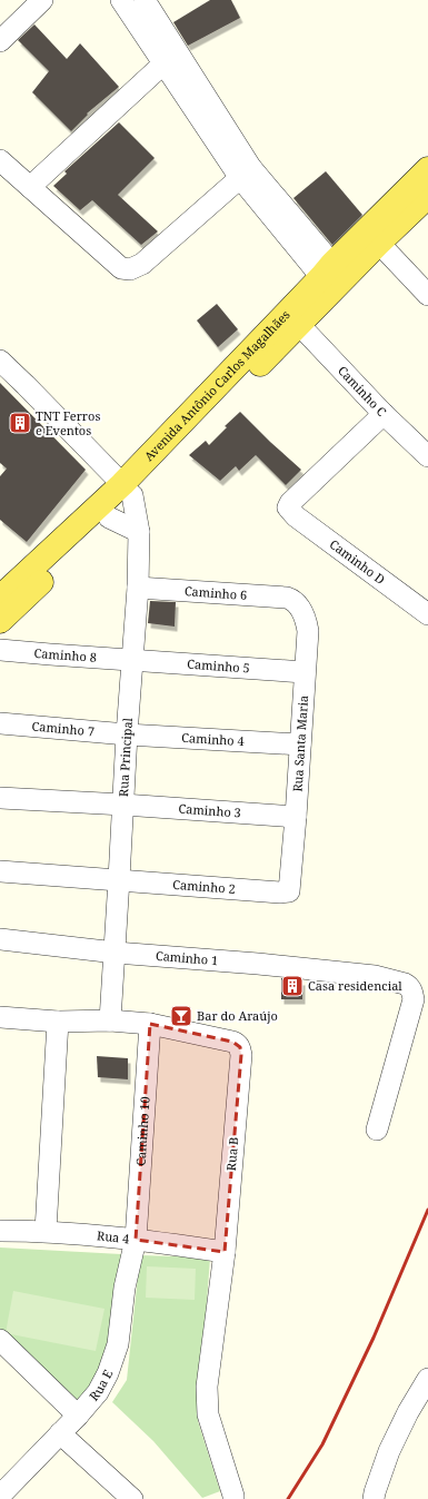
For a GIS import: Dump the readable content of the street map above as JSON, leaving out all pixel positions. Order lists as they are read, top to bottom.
{
  "streets": {
    "main road": ["Avenida Antônio Carlos Magalhães"],
    "street": [
      "Caminho C",
      "Caminho D",
      "Caminho 6",
      "Caminho 8",
      "Caminho 5",
      "Caminho 7",
      "Caminho 4",
      "Rua Santa Maria",
      "Rua Principal",
      "Caminho 3",
      "Caminho 2",
      "Caminho 1",
      "Caminho 10",
      "Rua B",
      "Rua 4",
      "Rua E"
    ]
  },
  "crossings": [
    ["Avenida Antônio Carlos Magalhães", "Caminho C"],
    ["Avenida Antônio Carlos Magalhães", "Rua Principal"],
    ["Caminho C", "Caminho D"],
    ["Caminho 6", "Rua Santa Maria"],
    ["Caminho 6", "Rua Principal"],
    ["Caminho 8", "Caminho 5"],
    ["Caminho 8", "Rua Principal"],
    ["Caminho 5", "Rua Santa Maria"],
    ["Caminho 5", "Rua Principal"],
    ["Caminho 7", "Caminho 4"],
    ["Caminho 7", "Rua Principal"],
    ["Caminho 4", "Rua Santa Maria"],
    ["Caminho 4", "Rua Principal"],
    ["Rua Santa Maria", "Caminho 3"],
    ["Rua Santa Maria", "Caminho 2"],
    ["Rua Principal", "Caminho 3"],
    ["Rua Principal", "Caminho 2"],
    ["Rua Principal", "Caminho 1"],
    ["Rua Principal", "Rua B"],
    ["Caminho 10", "Rua B"],
    ["Caminho 10", "Rua 4"],
    ["Caminho 10", "Rua E"],
    ["Rua B", "Rua 4"],
    ["Rua 4", "Rua E"]
  ],
  "places": {
    "building": ["TNT Ferros e Eventos", "Casa residencial"],
    "bar": ["Bar do Araújo"]
  }
}
